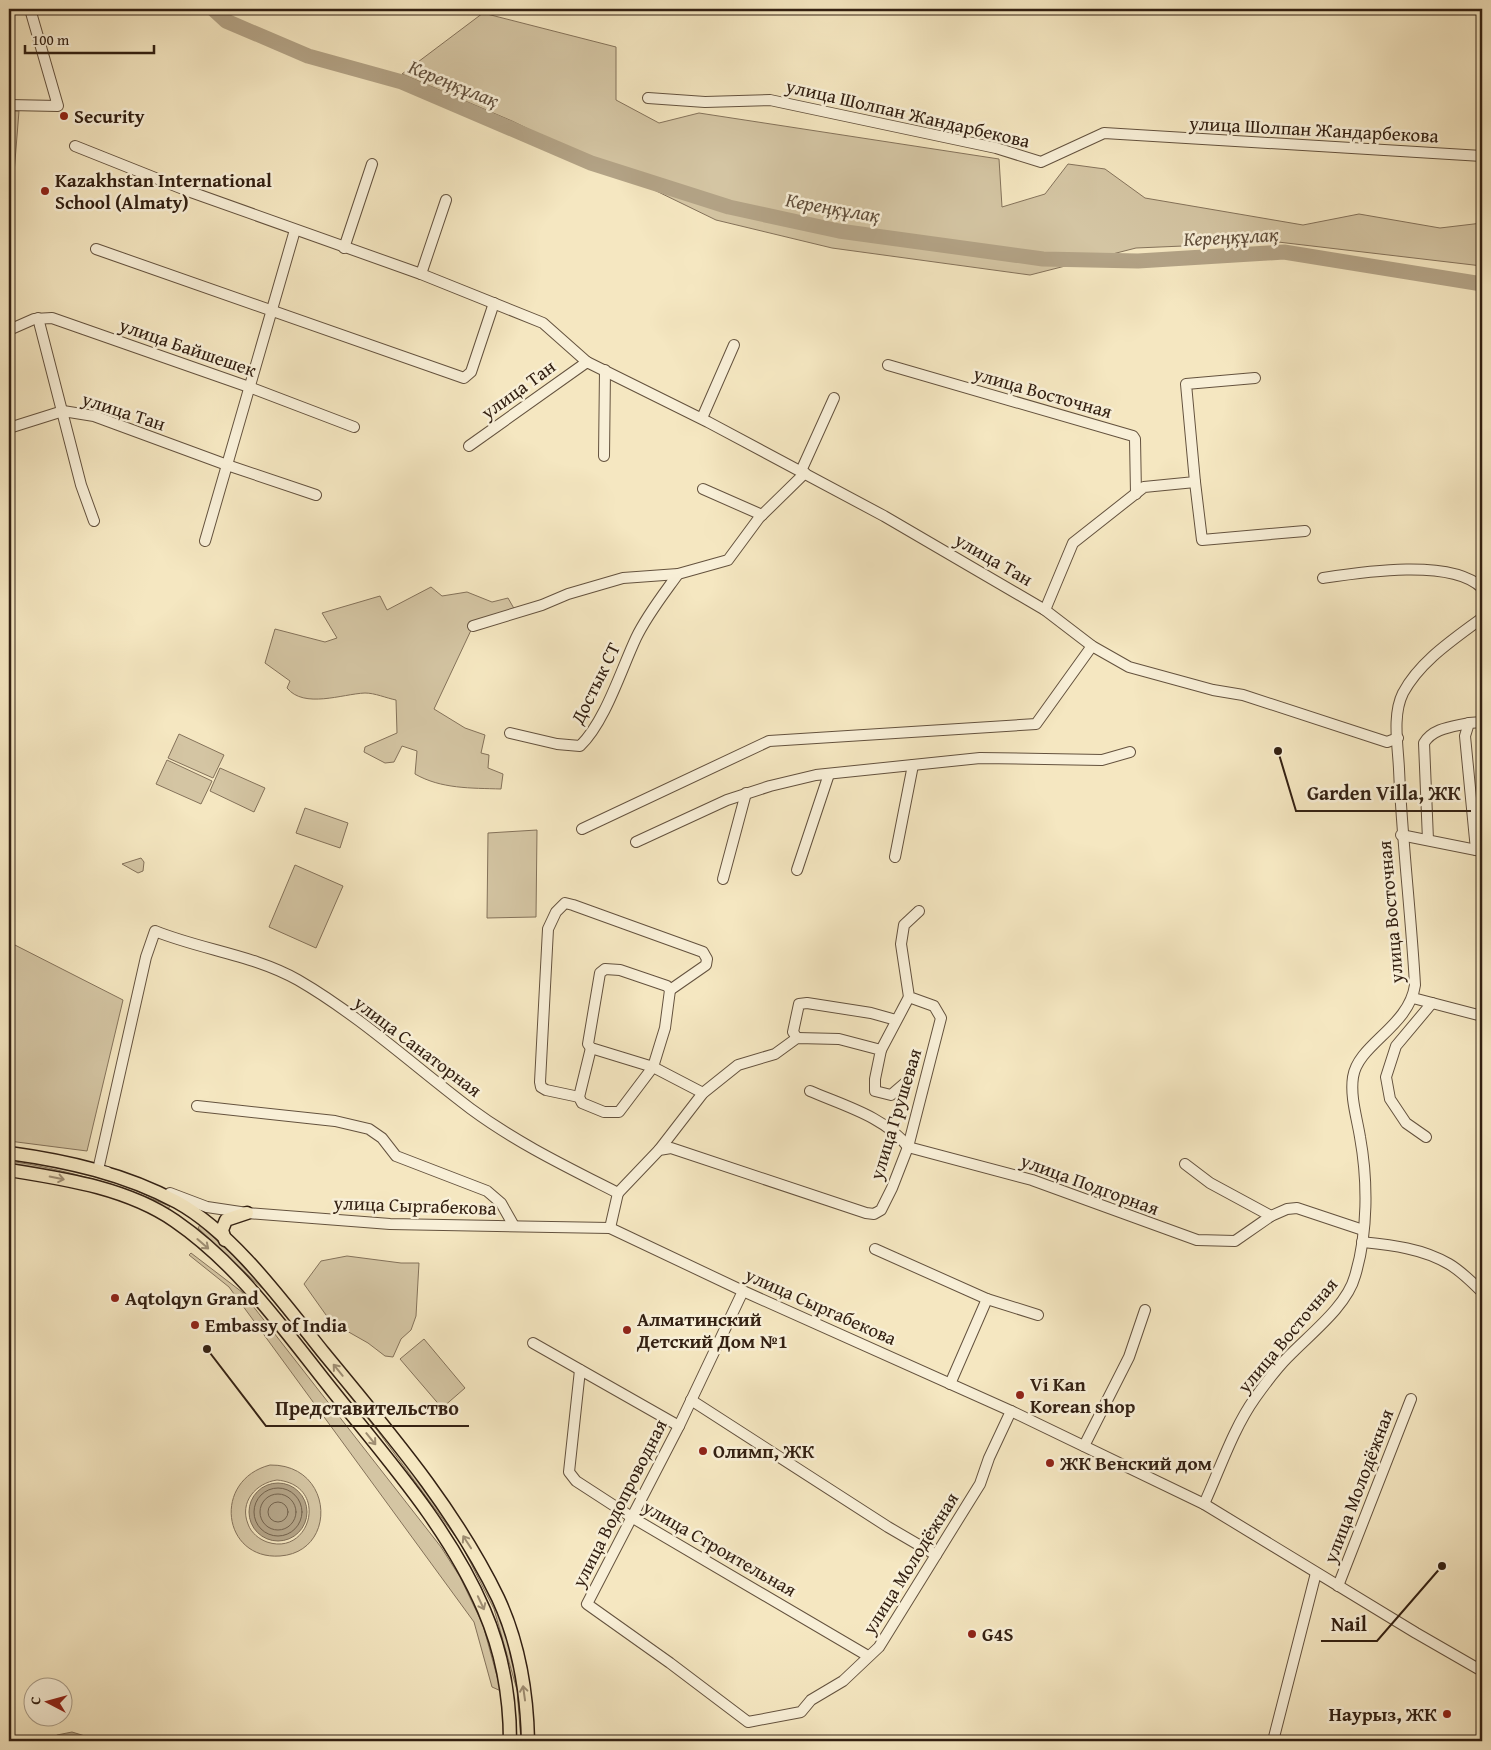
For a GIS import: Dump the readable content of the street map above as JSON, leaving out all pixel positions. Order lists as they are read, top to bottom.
{
  "streets": {
    "street": [
      "улица Шолпан Жандарбекова",
      "улица Байшешек",
      "улица Тан",
      "улица Восточная",
      "Достык СТ",
      "улица Санаторная",
      "улица Грушевая",
      "улица Подгорная",
      "улица Сыргабекова",
      "улица Молодёжная",
      "улица Водопроводная",
      "улица Строительная"
    ]
  },
  "crossings": [
    ["улица Тан", "улица Восточная"],
    ["улица Восточная", "улица Подгорная"],
    ["улица Восточная", "улица Сыргабекова"],
    ["улица Санаторная", "улица Сыргабекова"],
    ["улица Грушевая", "улица Подгорная"],
    ["улица Сыргабекова", "улица Молодёжная"],
    ["улица Сыргабекова", "улица Водопроводная"],
    ["улица Молодёжная", "улица Водопроводная"],
    ["улица Молодёжная", "улица Строительная"],
    ["улица Водопроводная", "улица Строительная"]
  ],
  "water": ["Кереңқұлақ"],
  "places": [
    "Security",
    "Kazakhstan International School (Almaty)",
    "Garden Villa, ЖК",
    "Aqtolqyn Grand",
    "Embassy of India",
    "Алматинский Детский Дом №1",
    "Представительство",
    "Vi Kan Korean shop",
    "Олимп, ЖК",
    "ЖК Венский дом",
    "Nail",
    "G4S",
    "Наурыз, ЖК"
  ],
  "scale_bar": "100 m",
  "north": "left"
}
